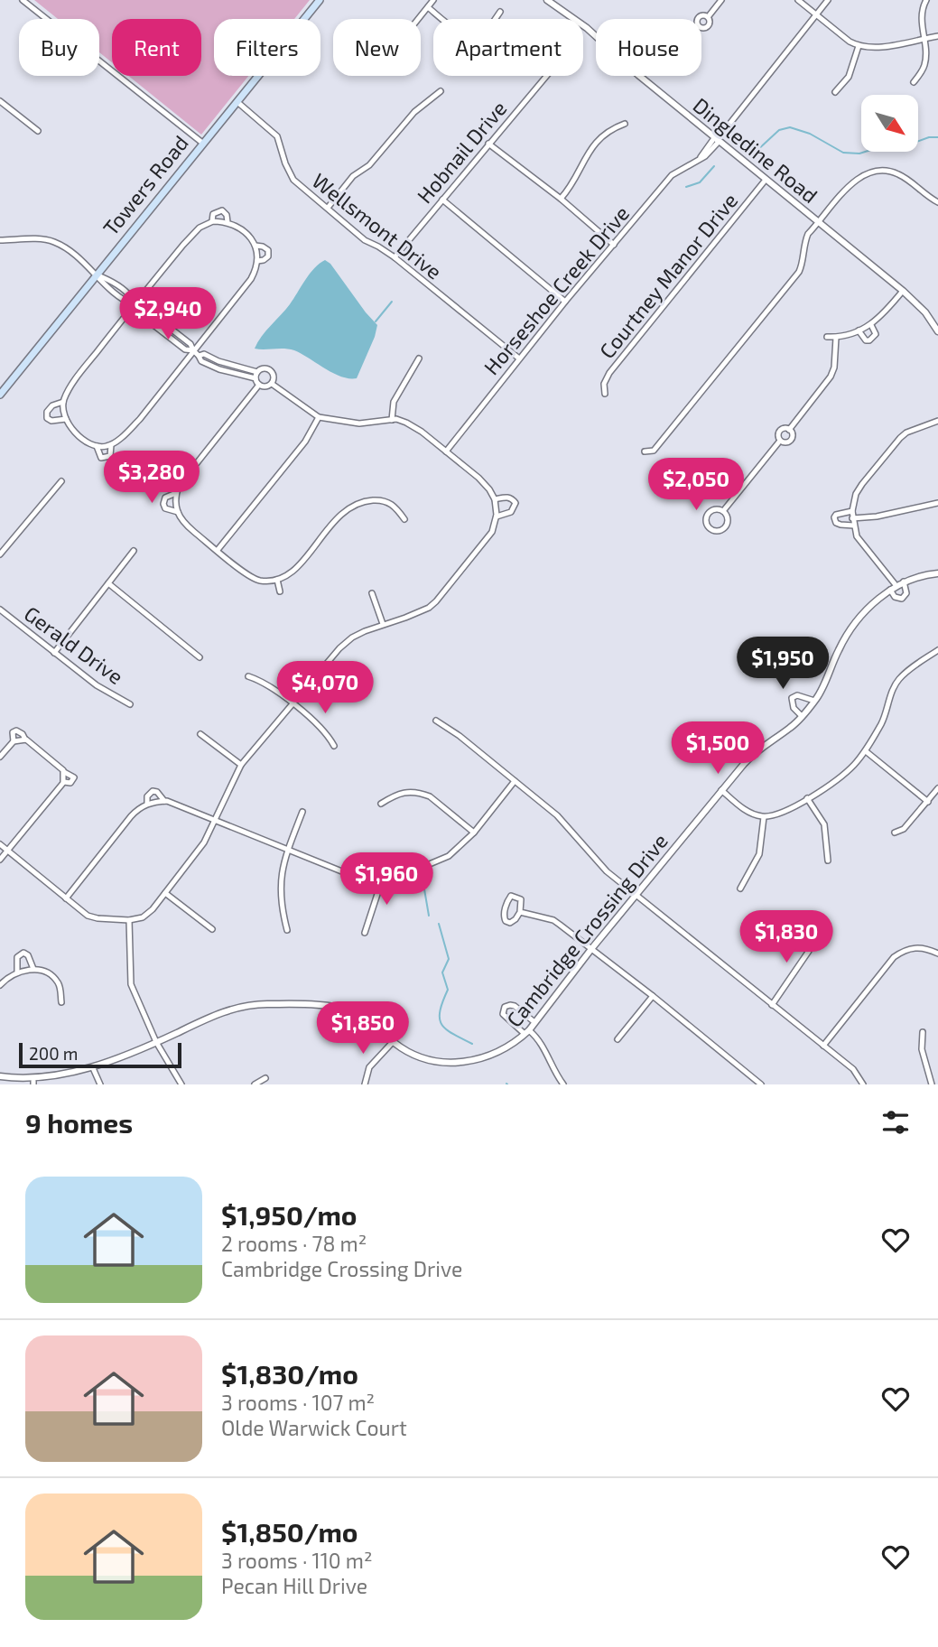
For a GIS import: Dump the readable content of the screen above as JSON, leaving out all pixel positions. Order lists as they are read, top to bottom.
{
  "streets": {
    "main road": ["Towers Road"],
    "street": [
      "Dingledine Road",
      "Hobnail Drive",
      "Wellsmont Drive",
      "Courtney Manor Drive",
      "Horseshoe Creek Drive",
      "Gerald Drive",
      "Cambridge Crossing Drive"
    ]
  },
  "crossings": [
    ["Dingledine Road", "Courtney Manor Drive"],
    ["Dingledine Road", "Horseshoe Creek Drive"],
    ["Hobnail Drive", "Wellsmont Drive"],
    ["Towers Road", "Wellsmont Drive"],
    ["Wellsmont Drive", "Horseshoe Creek Drive"]
  ],
  "scale_bar": "200 m",
  "north": "bottom right",
  "page": {
    "chip": [
      "Buy",
      "Rent",
      "Filters",
      "New",
      "Apartment",
      "House"
    ],
    "price": [
      "$2,940",
      "$3,280",
      "$2,050",
      "$1,950",
      "$4,070",
      "$1,500",
      "$1,960",
      "$1,830",
      "$1,850"
    ],
    "scale": "200 m",
    "heading": "9 homes",
    "list": [
      {
        "name": "$1,950/mo",
        "note": "2 rooms · 78 m² · Cambridge Crossing Drive"
      },
      {
        "name": "$1,830/mo",
        "note": "3 rooms · 107 m² · Olde Warwick Court"
      },
      {
        "name": "$1,850/mo",
        "note": "3 rooms · 110 m² · Pecan Hill Drive"
      }
    ]
  }
}
